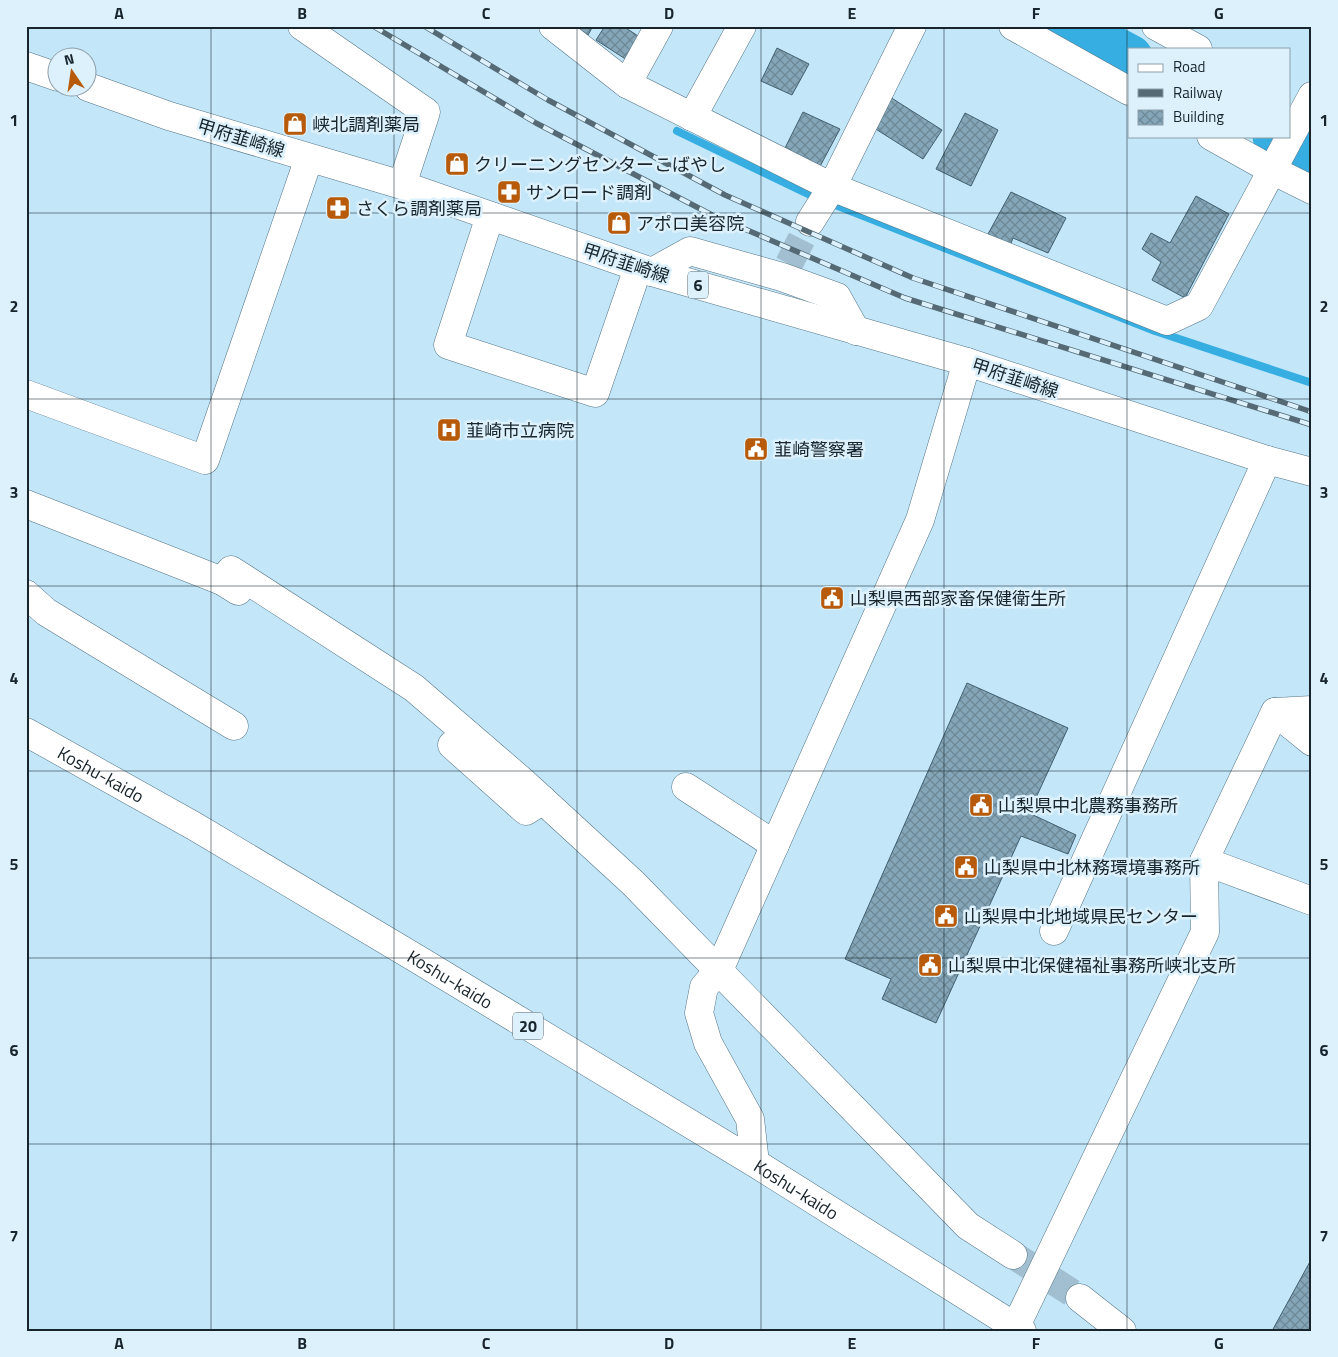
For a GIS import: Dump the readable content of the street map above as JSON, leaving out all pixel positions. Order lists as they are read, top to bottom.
{
  "streets": {
    "main road": [
      "甲府韮崎線",
      "6",
      "Koshu-kaido",
      "20"
    ]
  },
  "places": {
    "shop": ["峡北調剤薬局", "クリーニングセンターこばやし", "アポロ美容院"],
    "pharmacy": ["サンロード調剤", "さくら調剤薬局"],
    "hospital": ["韮崎市立病院"],
    "public building": [
      "韮崎警察署",
      "山梨県西部家畜保健衛生所",
      "山梨県中北農務事務所",
      "山梨県中北林務環境事務所",
      "山梨県中北地域県民センター",
      "山梨県中北保健福祉事務所峡北支所"
    ]
  },
  "legend": ["Road", "Railway", "Building"],
  "north": "top",
  "grid": {
    "columns": [
      "A",
      "B",
      "C",
      "D",
      "E",
      "F",
      "G"
    ],
    "rows": [
      "1",
      "2",
      "3",
      "4",
      "5",
      "6",
      "7"
    ]
  }
}
